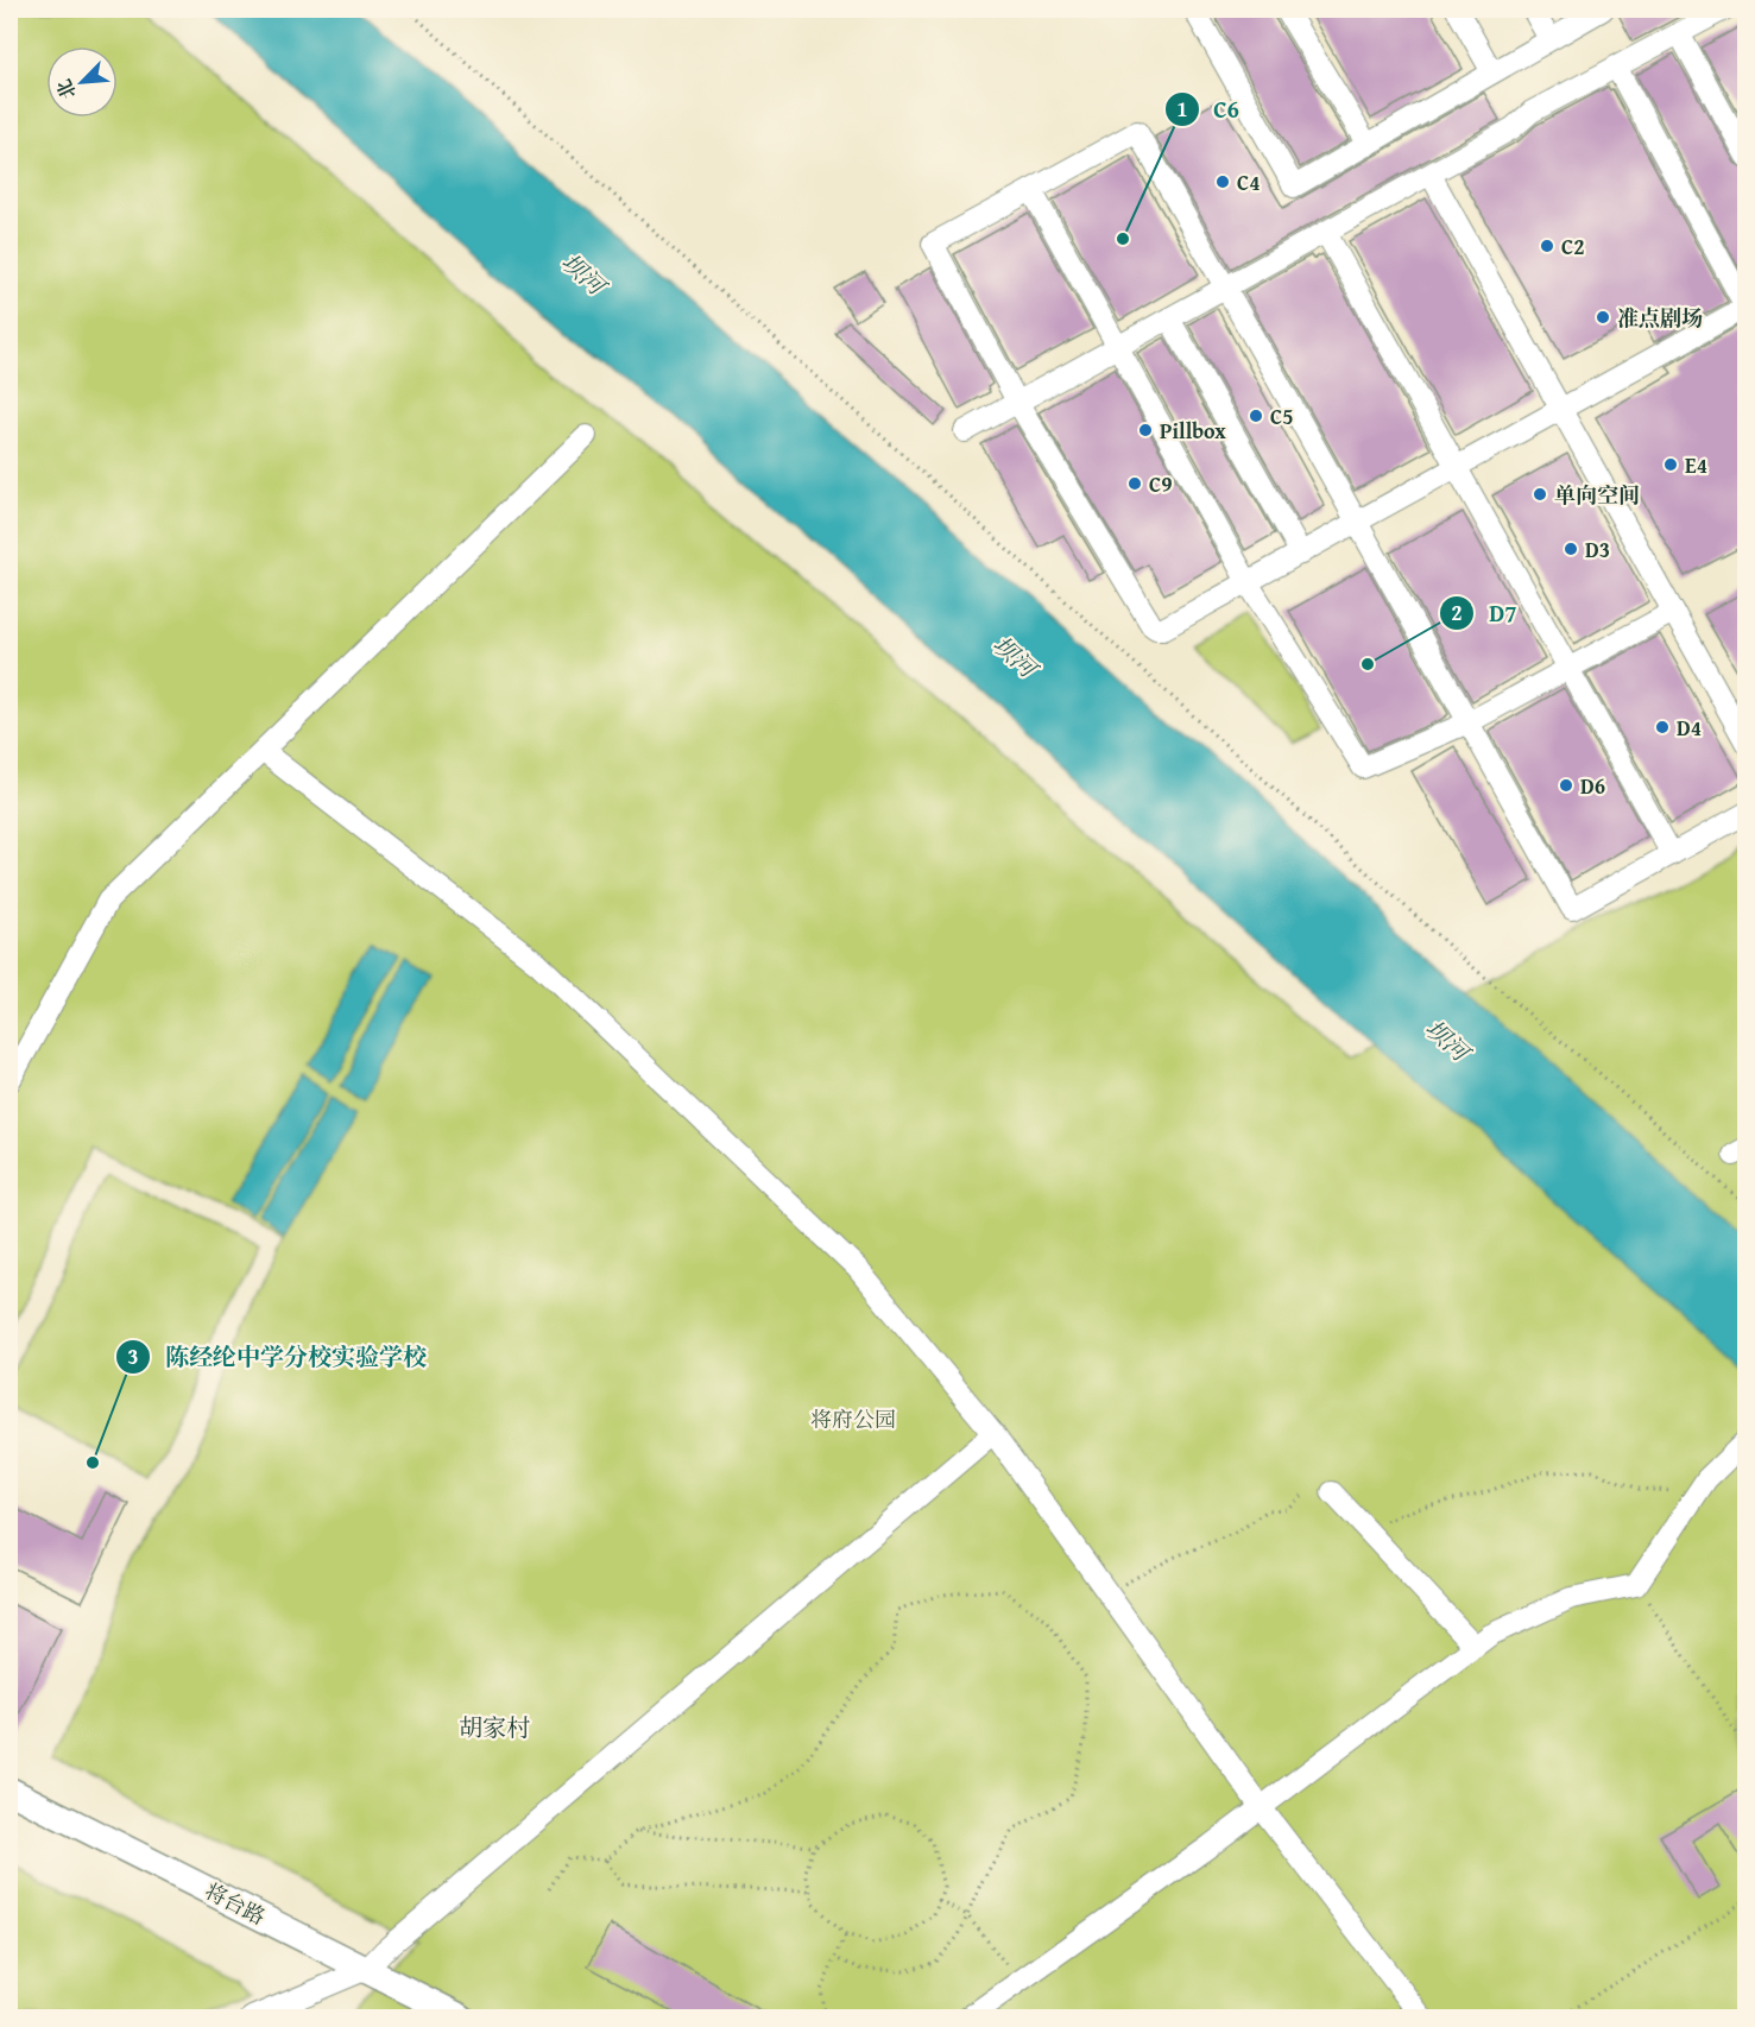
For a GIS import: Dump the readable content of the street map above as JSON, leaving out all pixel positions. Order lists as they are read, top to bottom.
{
  "streets": {
    "main road": ["将台路"]
  },
  "districts": ["胡家村"],
  "water": ["坝河"],
  "parks": ["将府公园"],
  "places": [
    "C4",
    "C6",
    "C2",
    "准点剧场",
    "C5",
    "Pillbox",
    "E4",
    "C9",
    "单向空间",
    "D3",
    "D7",
    "D4",
    "D6",
    "陈经纶中学分校实验学校"
  ],
  "north": "bottom left"
}
